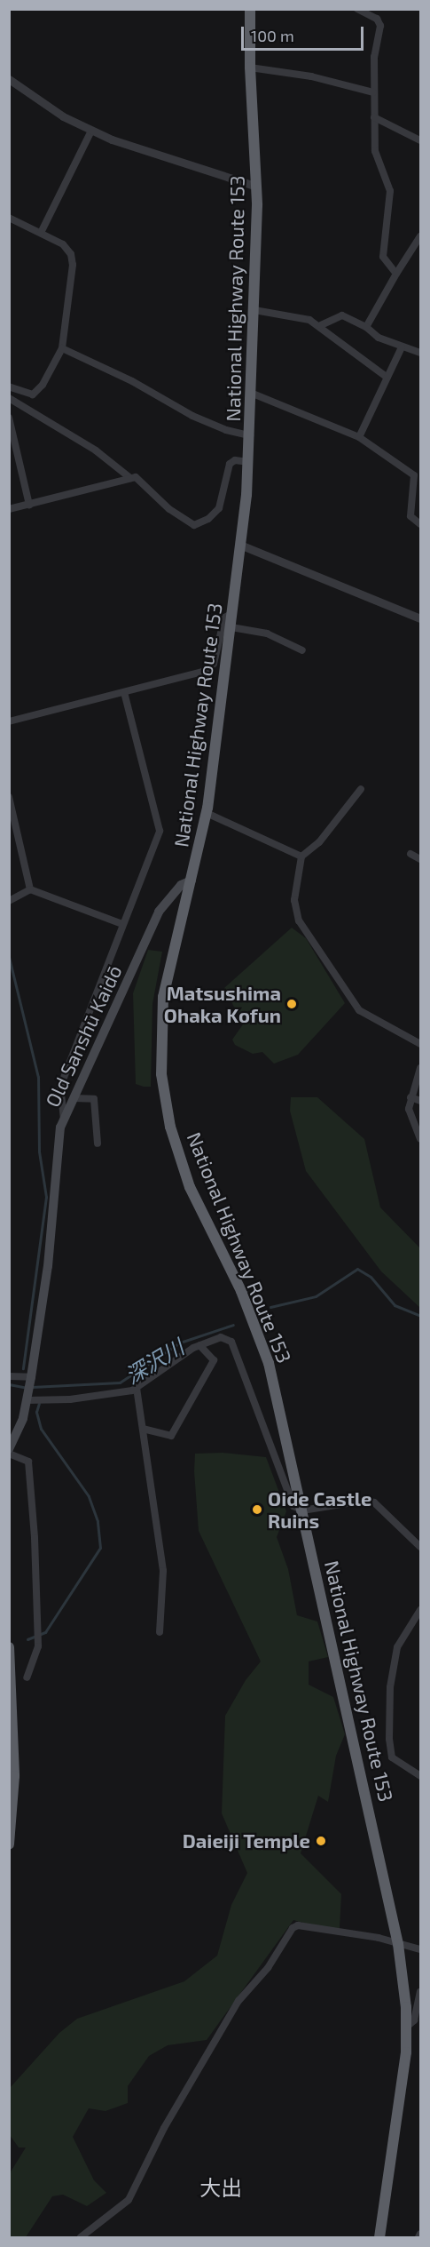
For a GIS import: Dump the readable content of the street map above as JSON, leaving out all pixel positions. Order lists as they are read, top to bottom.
{
  "streets": {
    "highway": ["National Highway Route 153"],
    "main road": ["Old Sanshū Kaidō"]
  },
  "crossings": [
    ["National Highway Route 153", "Old Sanshū Kaidō"]
  ],
  "districts": ["大出"],
  "water": ["深沢川"],
  "places": ["Matsushima Ohaka Kofun", "Oide Castle Ruins", "Daieiji Temple"],
  "scale_bar": "100 m"
}
